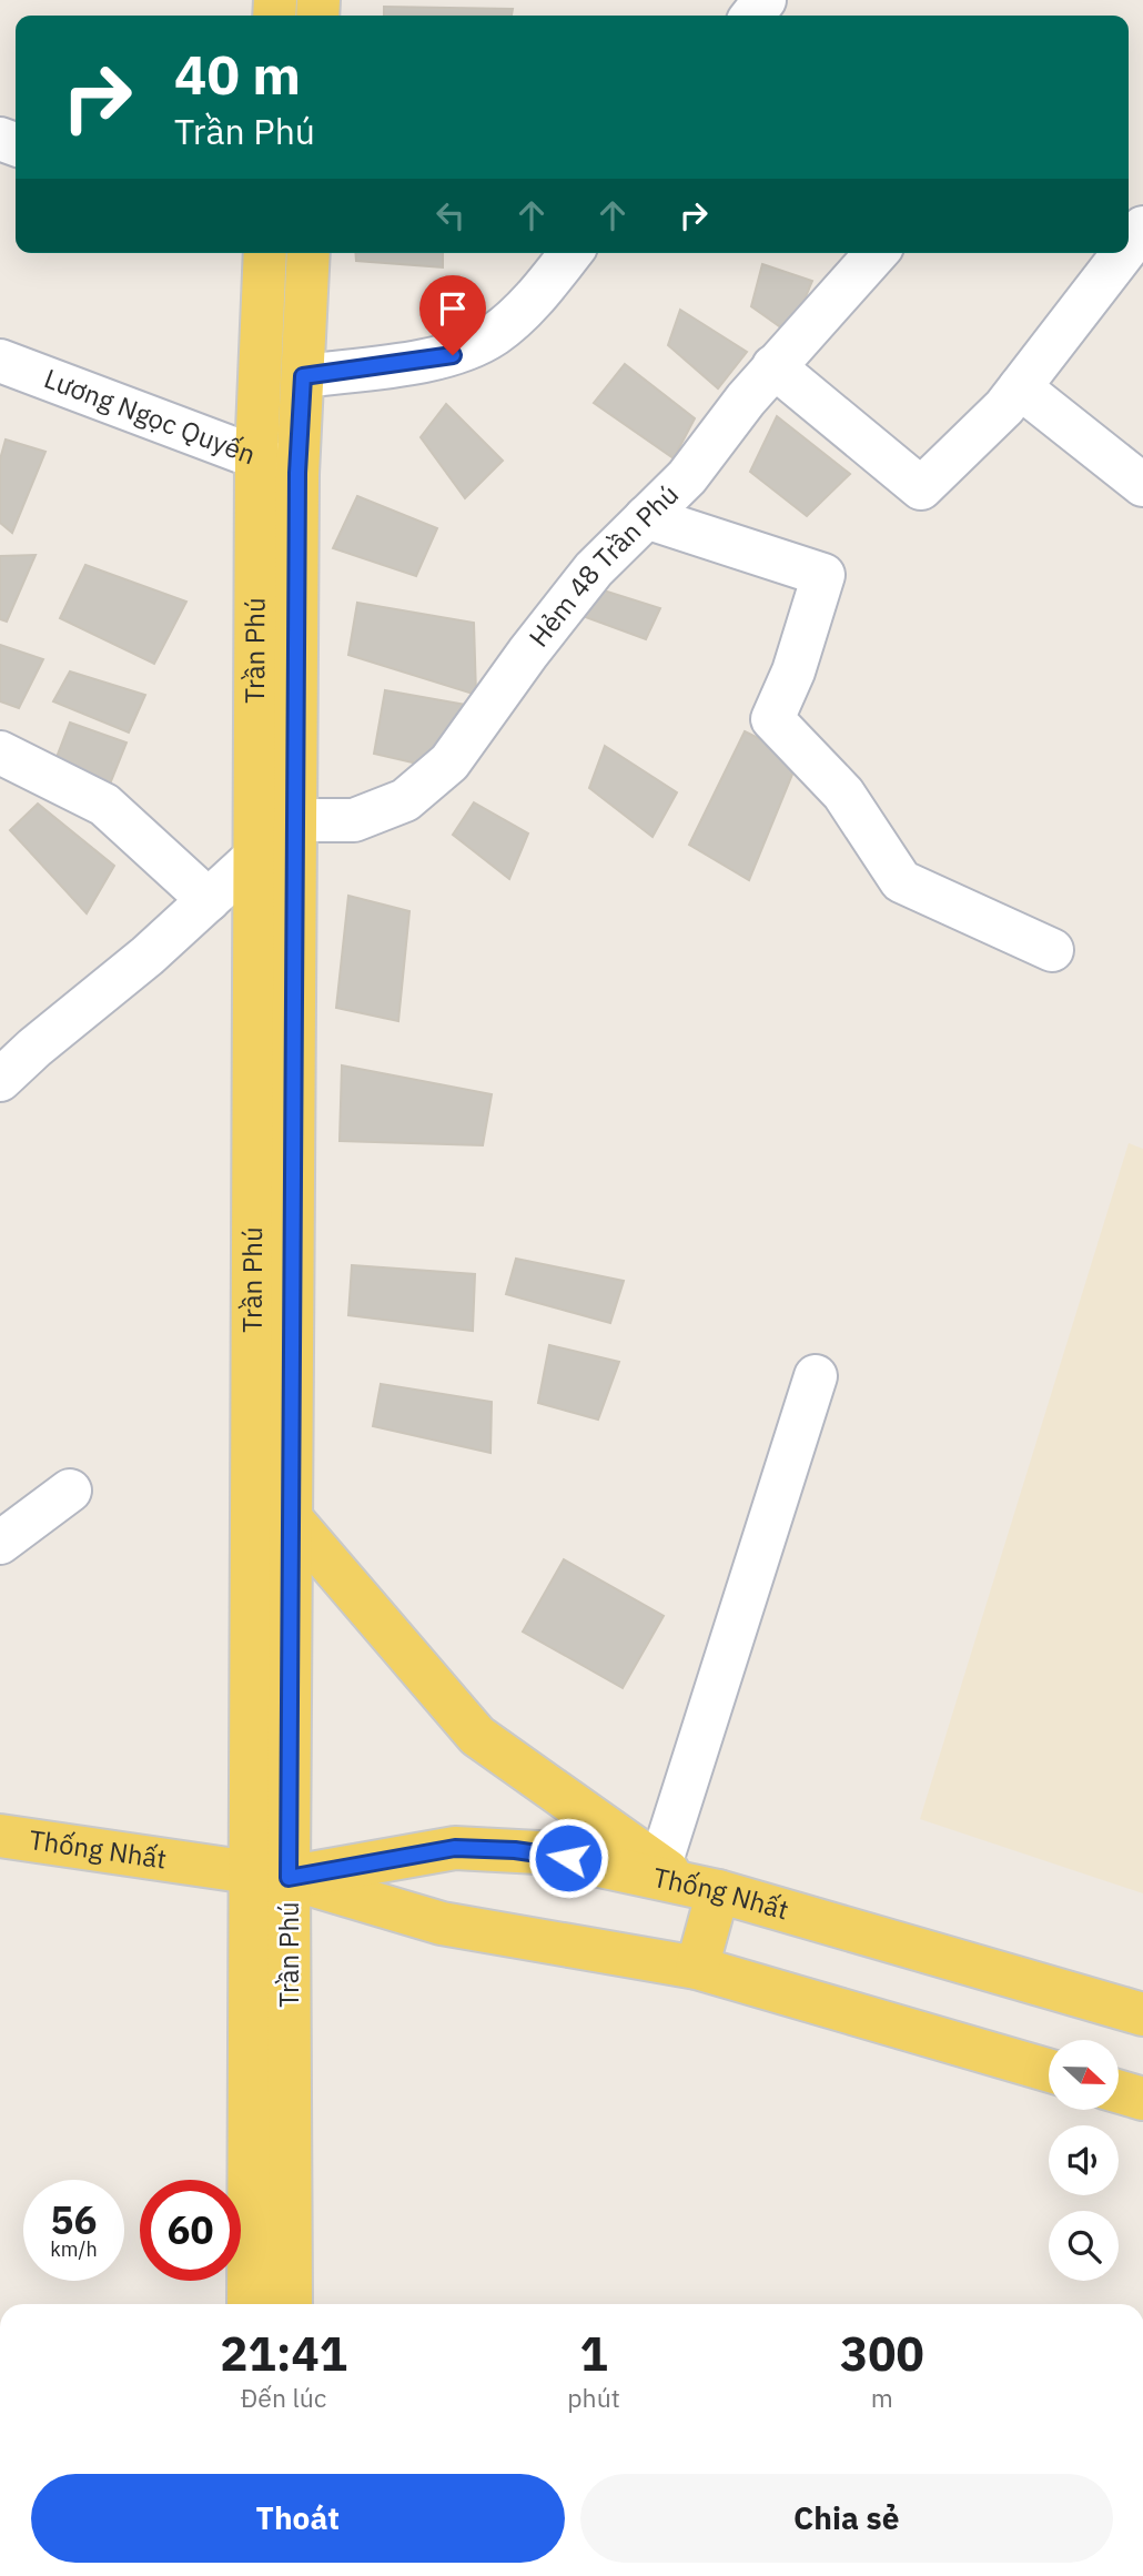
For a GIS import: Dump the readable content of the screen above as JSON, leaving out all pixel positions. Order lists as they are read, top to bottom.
{
  "streets": {
    "main road": ["Trần Phú", "Thống Nhất"],
    "street": ["Lương Ngọc Quyến", "Hẻm 48 Trần Phú"]
  },
  "crossings": [
    ["Lương Ngọc Quyến", "Trần Phú"],
    ["Hẻm 48 Trần Phú", "Trần Phú"],
    ["Trần Phú", "Thống Nhất"]
  ],
  "north": "right",
  "page": {
    "turn": ["40 m", "Trần Phú"],
    "speed": "56 km/h",
    "limit": "60",
    "eta": [
      "21:41",
      "Đến lúc",
      "1",
      "phút",
      "300",
      "m"
    ],
    "buttons": ["Thoát", "Chia sẻ"]
  }
}
